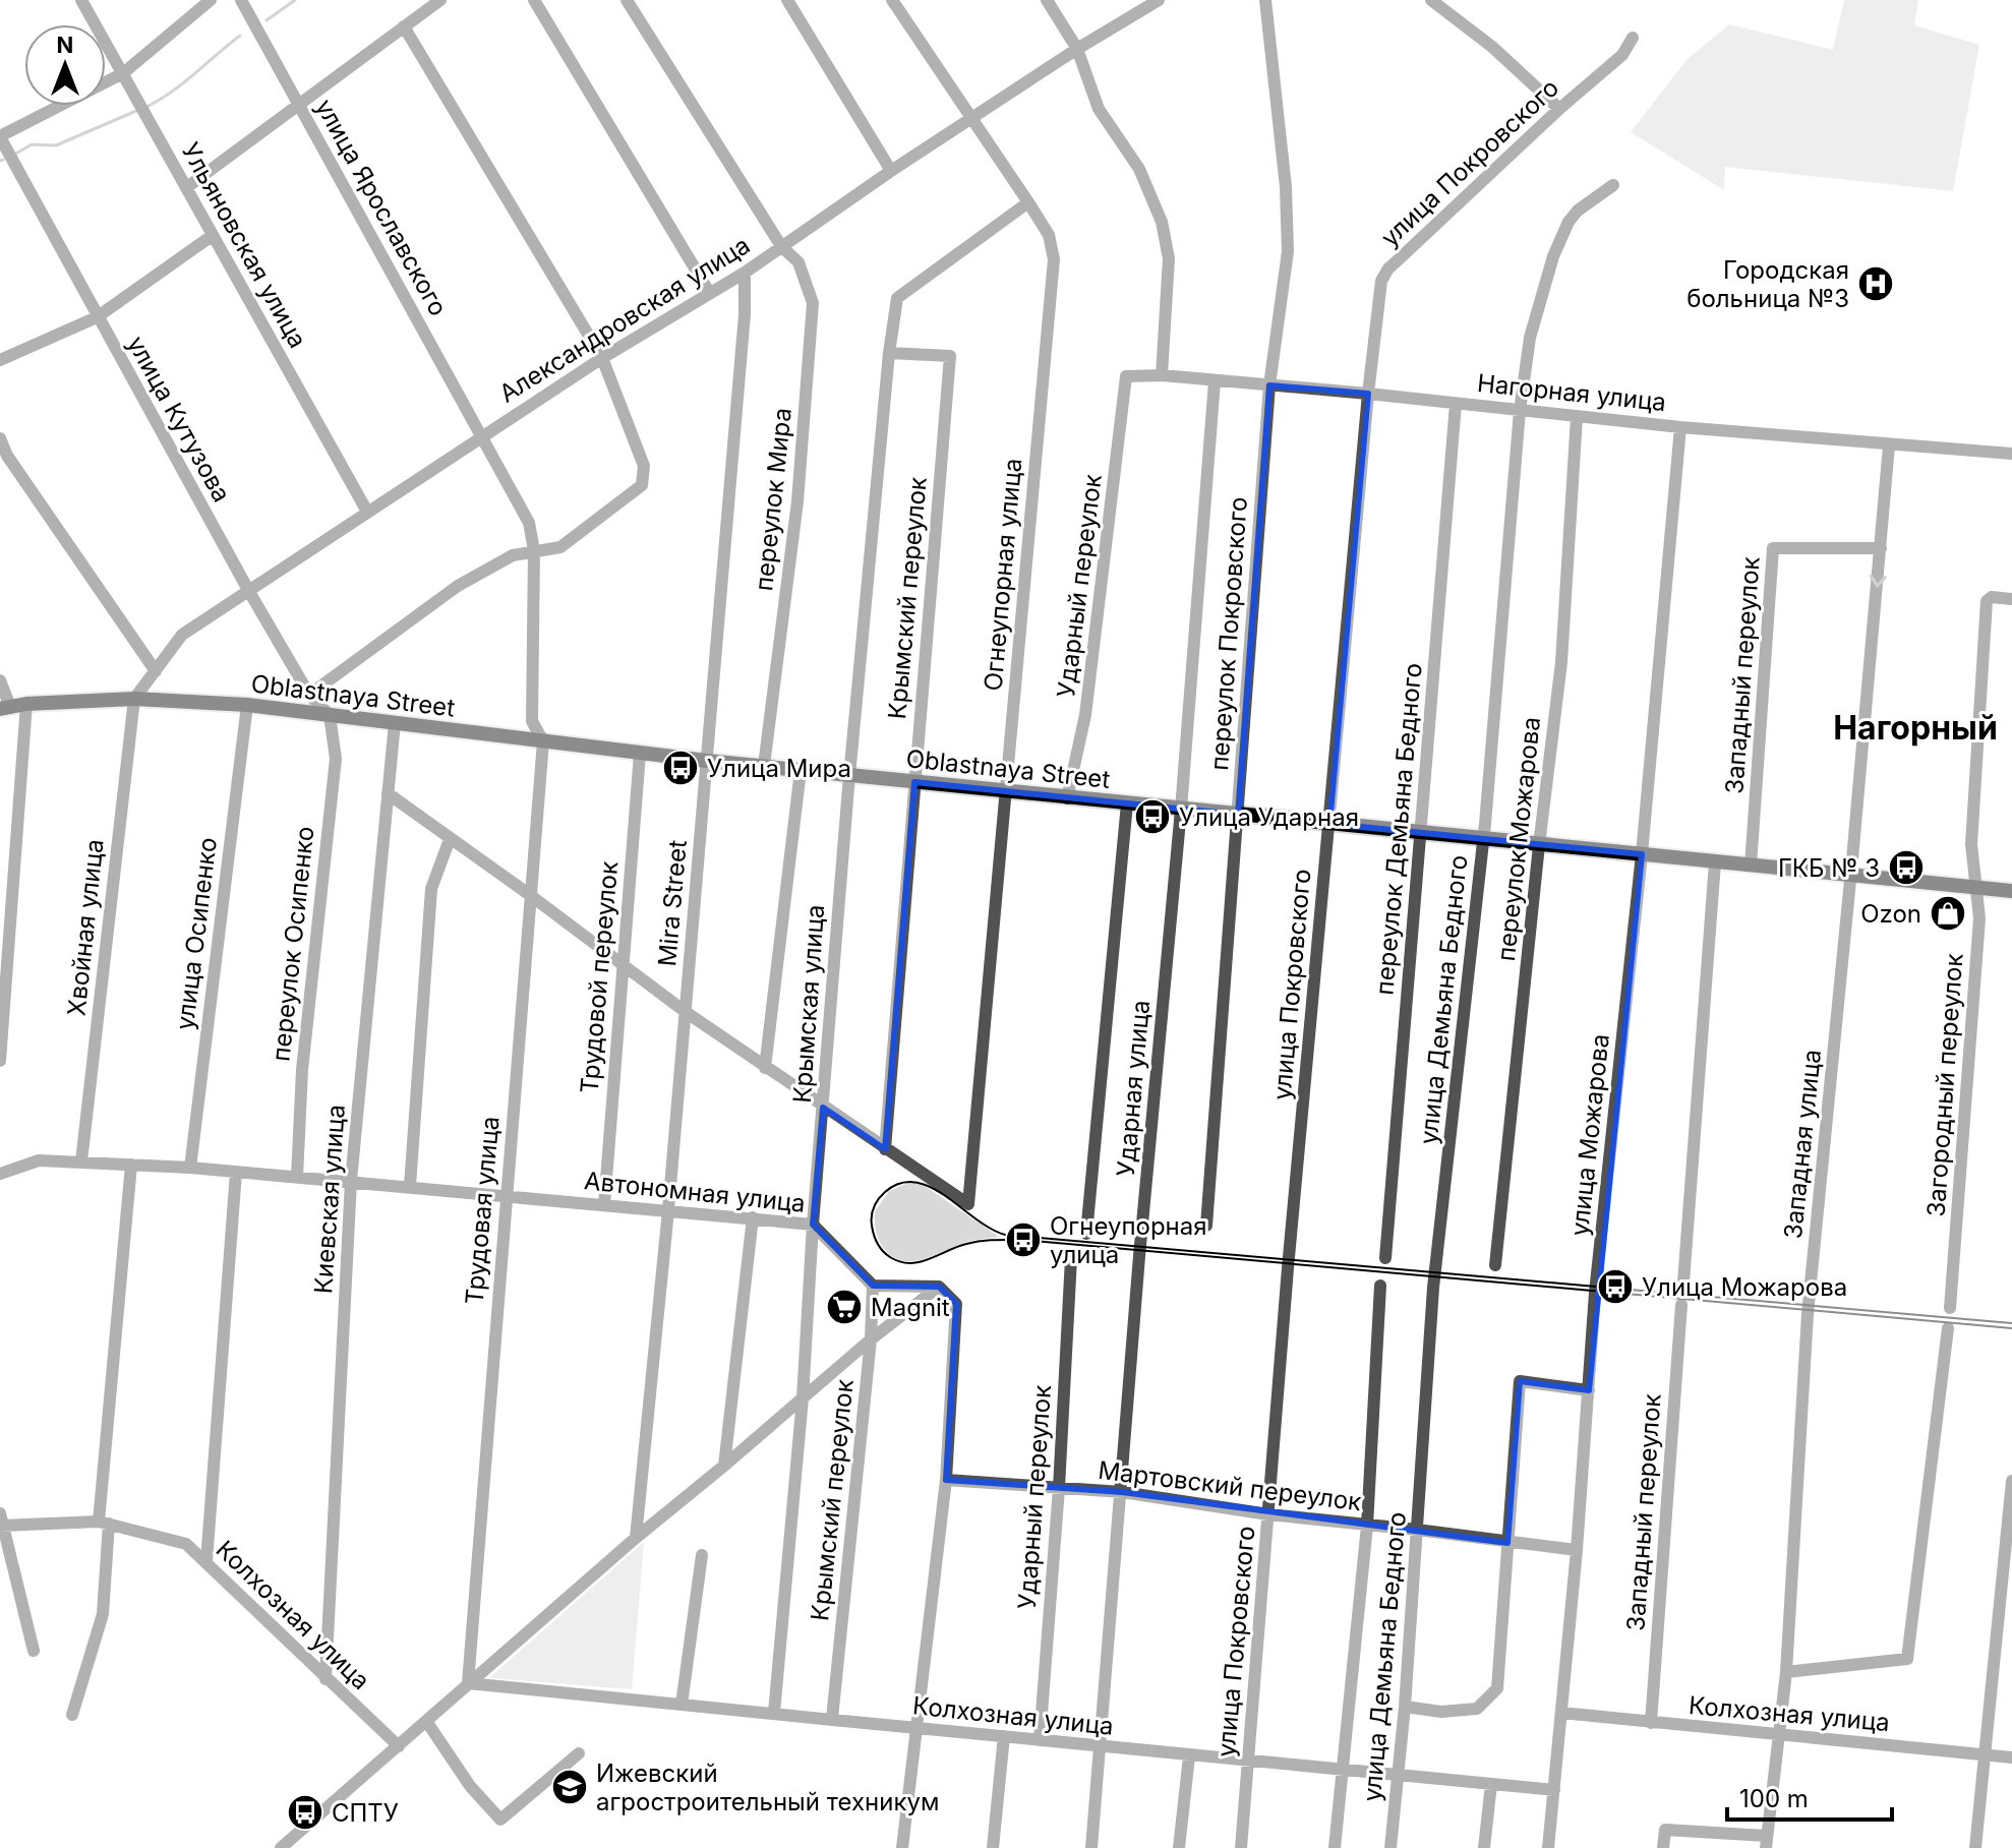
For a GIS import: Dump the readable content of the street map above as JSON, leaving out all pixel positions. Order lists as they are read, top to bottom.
{
  "streets": {
    "main road": ["Oblastnaya Street"],
    "street": [
      "улица Покровского",
      "улица Ярославского",
      "Ульяновская улица",
      "Александровская улица",
      "Нагорная улица",
      "улица Кутузова",
      "переулок Мира",
      "Огнеупорная улица",
      "Ударный переулок",
      "Крымский переулок",
      "переулок Покровского",
      "Западный переулок",
      "переулок Демьяна Бедного",
      "переулок Можарова",
      "Mira Street",
      "Хвойная улица",
      "улица Осипенко",
      "переулок Осипенко",
      "Трудовой переулок",
      "улица Демьяна Бедного",
      "Крымская улица",
      "Загородный переулок",
      "Ударная улица",
      "улица Можарова",
      "Западная улица",
      "Автономная улица",
      "Киевская улица",
      "Трудовая улица",
      "Мартовский переулок",
      "Колхозная улица"
    ]
  },
  "crossings": [
    ["улица Покровского", "Нагорная улица"],
    ["улица Покровского", "Oblastnaya Street"],
    ["улица Покровского", "Мартовский переулок"],
    ["улица Покровского", "Колхозная улица"],
    ["улица Ярославского", "Александровская улица"],
    ["улица Ярославского", "Oblastnaya Street"],
    ["улица Ярославского", "Трудовая улица"],
    ["Ульяновская улица", "Александровская улица"],
    ["Александровская улица", "улица Кутузова"],
    ["Александровская улица", "переулок Мира"],
    ["Александровская улица", "Огнеупорная улица"],
    ["Александровская улица", "Oblastnaya Street"],
    ["Александровская улица", "Mira Street"],
    ["Александровская улица", "Хвойная улица"],
    ["Нагорная улица", "Ударный переулок"],
    ["Нагорная улица", "переулок Покровского"],
    ["Нагорная улица", "переулок Демьяна Бедного"],
    ["Нагорная улица", "переулок Можарова"],
    ["Нагорная улица", "улица Демьяна Бедного"],
    ["Нагорная улица", "Ударная улица"],
    ["Нагорная улица", "улица Можарова"],
    ["Нагорная улица", "Западная улица"],
    ["улица Кутузова", "Oblastnaya Street"],
    ["улица Кутузова", "переулок Осипенко"],
    ["переулок Мира", "Oblastnaya Street"],
    ["Огнеупорная улица", "Крымский переулок"],
    ["Огнеупорная улица", "Oblastnaya Street"],
    ["Огнеупорная улица", "Крымская улица"],
    ["Ударный переулок", "Oblastnaya Street"],
    ["Ударный переулок", "Мартовский переулок"],
    ["Ударный переулок", "Колхозная улица"],
    ["Крымский переулок", "Oblastnaya Street"],
    ["Крымский переулок", "Крымская улица"],
    ["Крымский переулок", "Автономная улица"],
    ["Крымский переулок", "Колхозная улица"],
    ["переулок Покровского", "Oblastnaya Street"],
    ["Западный переулок", "Oblastnaya Street"],
    ["Западный переулок", "Западная улица"],
    ["Западный переулок", "Колхозная улица"],
    ["Oblastnaya Street", "переулок Демьяна Бедного"],
    ["Oblastnaya Street", "переулок Можарова"],
    ["Oblastnaya Street", "Mira Street"],
    ["Oblastnaya Street", "Хвойная улица"],
    ["Oblastnaya Street", "улица Осипенко"],
    ["Oblastnaya Street", "переулок Осипенко"],
    ["Oblastnaya Street", "Трудовой переулок"],
    ["Oblastnaya Street", "улица Демьяна Бедного"],
    ["Oblastnaya Street", "Крымская улица"],
    ["Oblastnaya Street", "Загородный переулок"],
    ["Oblastnaya Street", "Ударная улица"],
    ["Oblastnaya Street", "улица Можарова"],
    ["Oblastnaya Street", "Западная улица"],
    ["Oblastnaya Street", "Киевская улица"],
    ["Oblastnaya Street", "Трудовая улица"],
    ["Mira Street", "Автономная улица"],
    ["Хвойная улица", "Автономная улица"],
    ["улица Осипенко", "Автономная улица"],
    ["переулок Осипенко", "Автономная улица"],
    ["Трудовой переулок", "Автономная улица"],
    ["улица Демьяна Бедного", "Мартовский переулок"],
    ["улица Демьяна Бедного", "Колхозная улица"],
    ["Крымская улица", "Автономная улица"],
    ["Крымская улица", "Колхозная улица"],
    ["Ударная улица", "Мартовский переулок"],
    ["Ударная улица", "Колхозная улица"],
    ["улица Можарова", "Мартовский переулок"],
    ["улица Можарова", "Колхозная улица"],
    ["Западная улица", "Колхозная улица"],
    ["Автономная улица", "Киевская улица"],
    ["Автономная улица", "Трудовая улица"],
    ["Киевская улица", "Колхозная улица"],
    ["Трудовая улица", "Колхозная улица"]
  ],
  "districts": ["Нагорный"],
  "places": {
    "hospital": ["Городская больница №3"],
    "bus stop": [
      "Улица Мира",
      "Улица Ударная",
      "ГКБ № 3",
      "Огнеупорная улица",
      "Улица Можарова",
      "СПТУ"
    ],
    "shop": ["Ozon"],
    "supermarket": ["Magnit"],
    "school or university": ["Ижевский агростроительный техникум"]
  },
  "scale_bar": "100 m",
  "north": "top"
}
